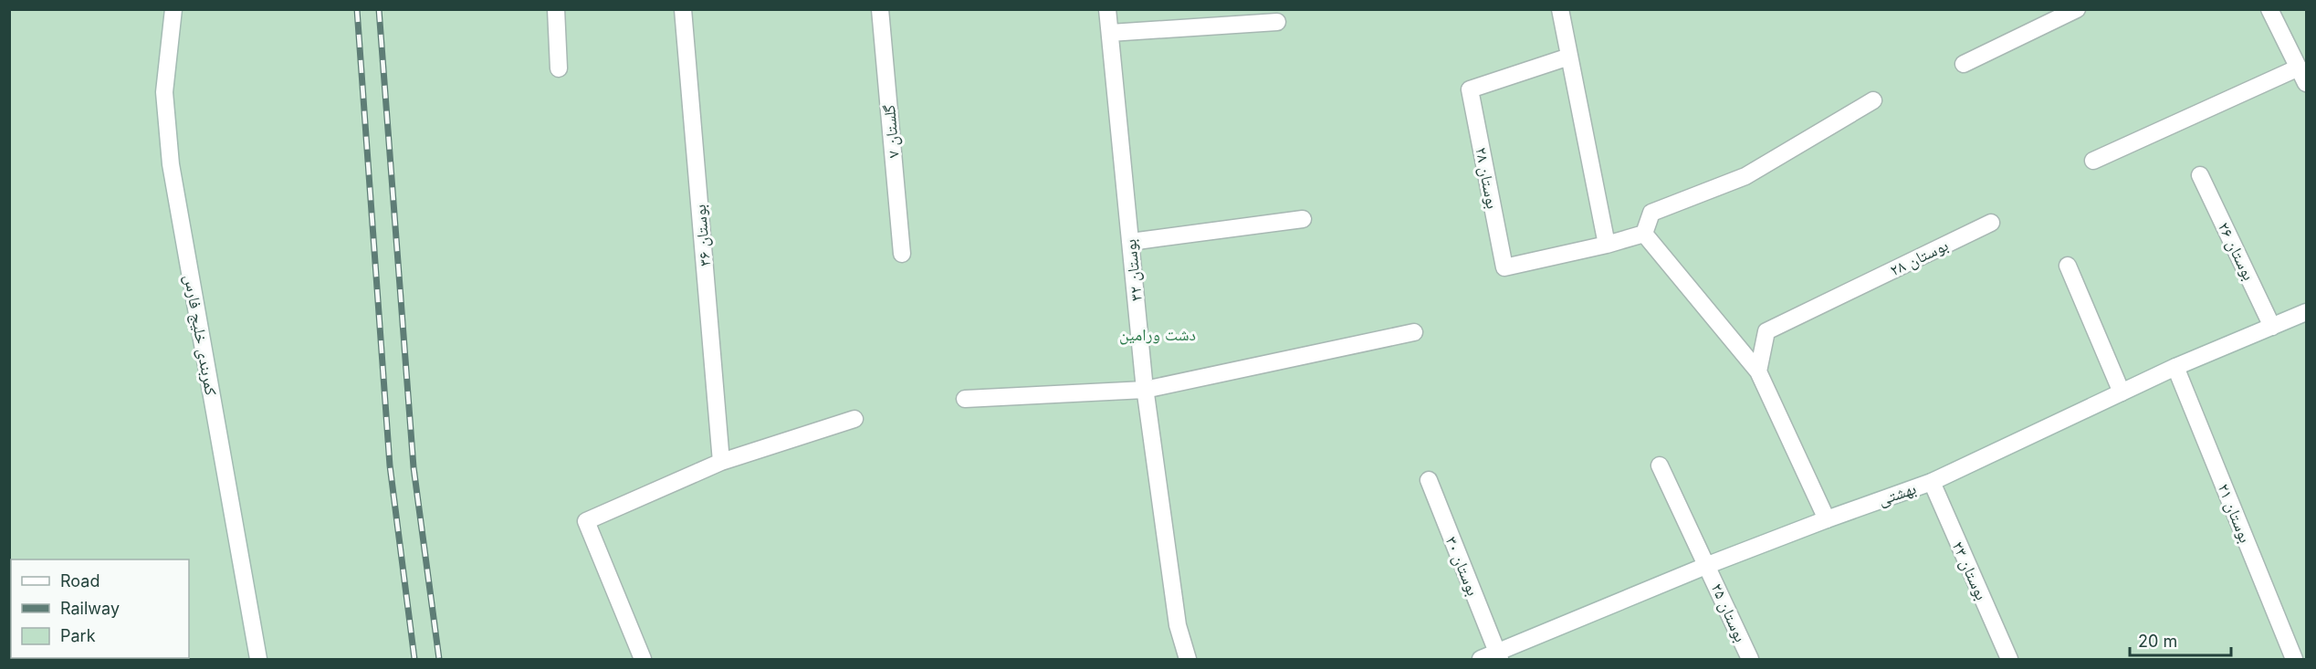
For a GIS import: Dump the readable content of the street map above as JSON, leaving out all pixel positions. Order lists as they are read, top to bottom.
{
  "streets": {
    "street": [
      "گلستان ۷",
      "بوستان ۲۸",
      "بوستان ۳۶",
      "بوستان ۲۶",
      "بوستان ۳۲",
      "کمربندی خلیج فارس",
      "بهشتی",
      "بوستان ۲۱",
      "بوستان ۳۰",
      "بوستان ۲۳",
      "بوستان ۲۵"
    ]
  },
  "crossings": [
    ["بوستان ۲۶", "بهشتی"],
    ["بهشتی", "بوستان ۲۱"],
    ["بهشتی", "بوستان ۳۰"],
    ["بهشتی", "بوستان ۲۳"],
    ["بهشتی", "بوستان ۲۵"]
  ],
  "parks": ["دشت ورامین"],
  "legend": ["Road", "Railway", "Park"],
  "scale_bar": "20 m"
}
